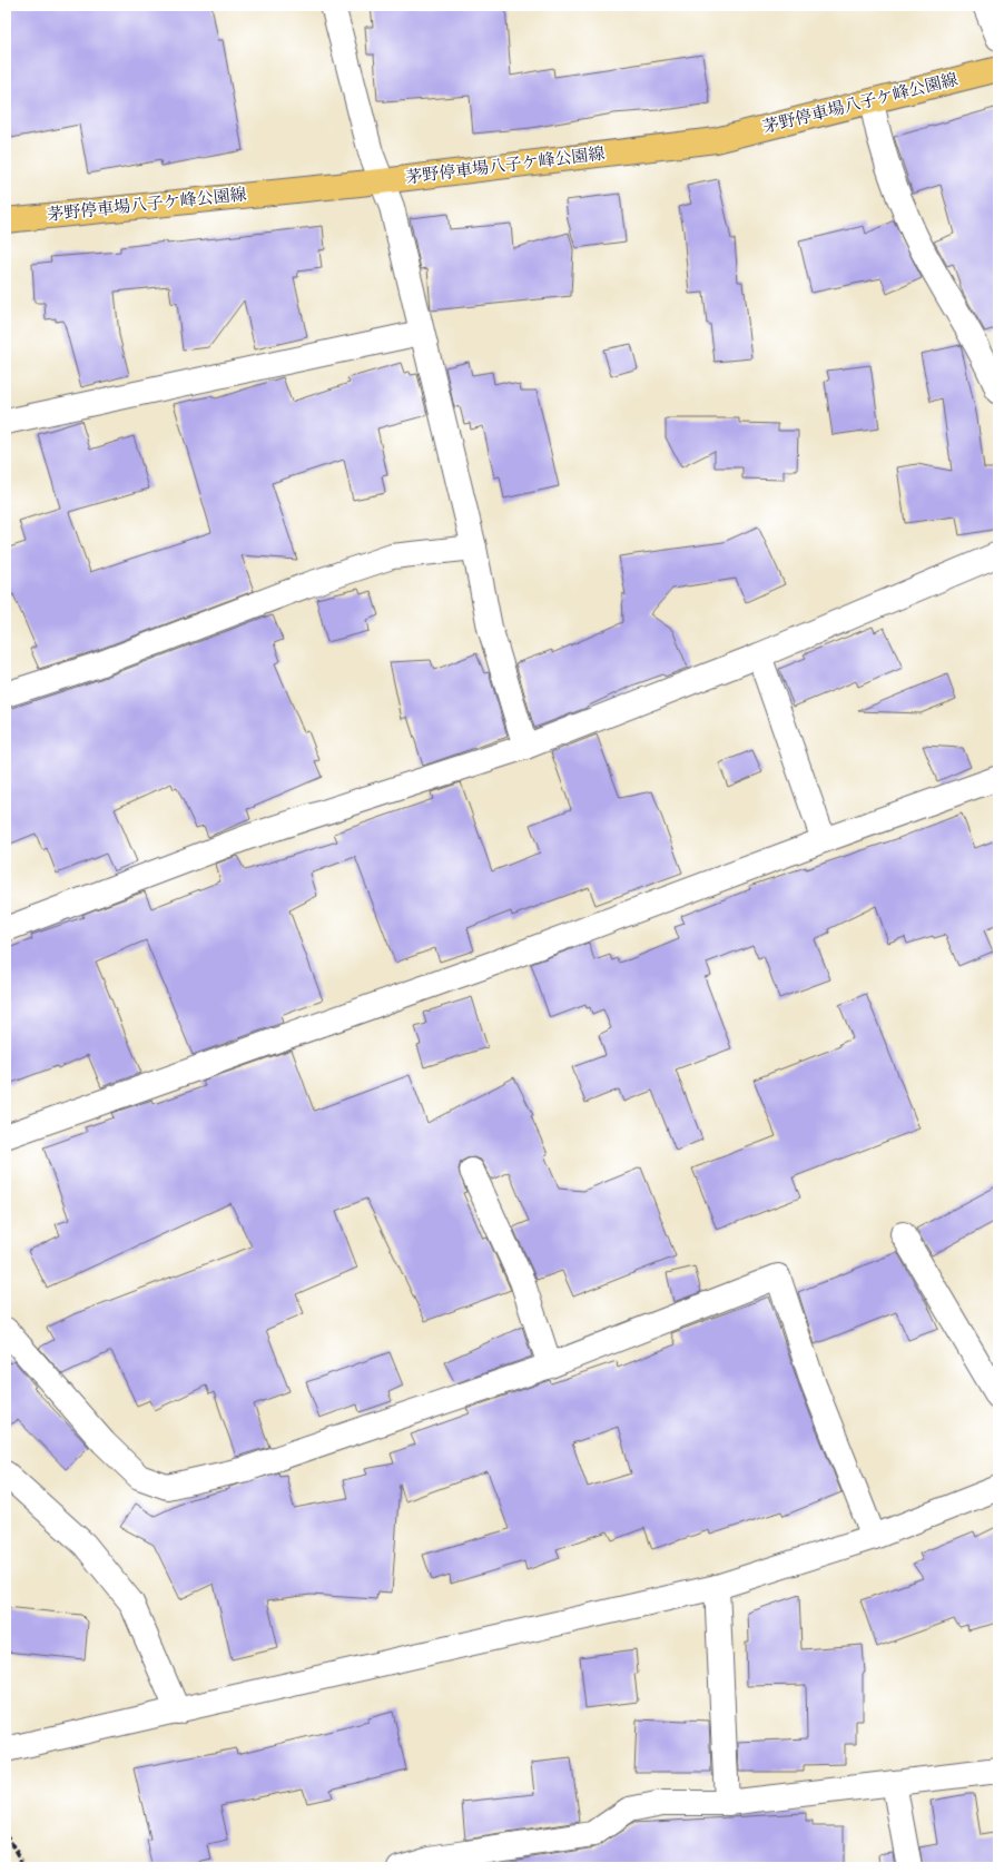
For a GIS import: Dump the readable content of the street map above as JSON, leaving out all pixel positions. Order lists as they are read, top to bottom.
{
  "streets": {
    "main road": ["茅野停車場八子ケ峰公園線"]
  }
}
